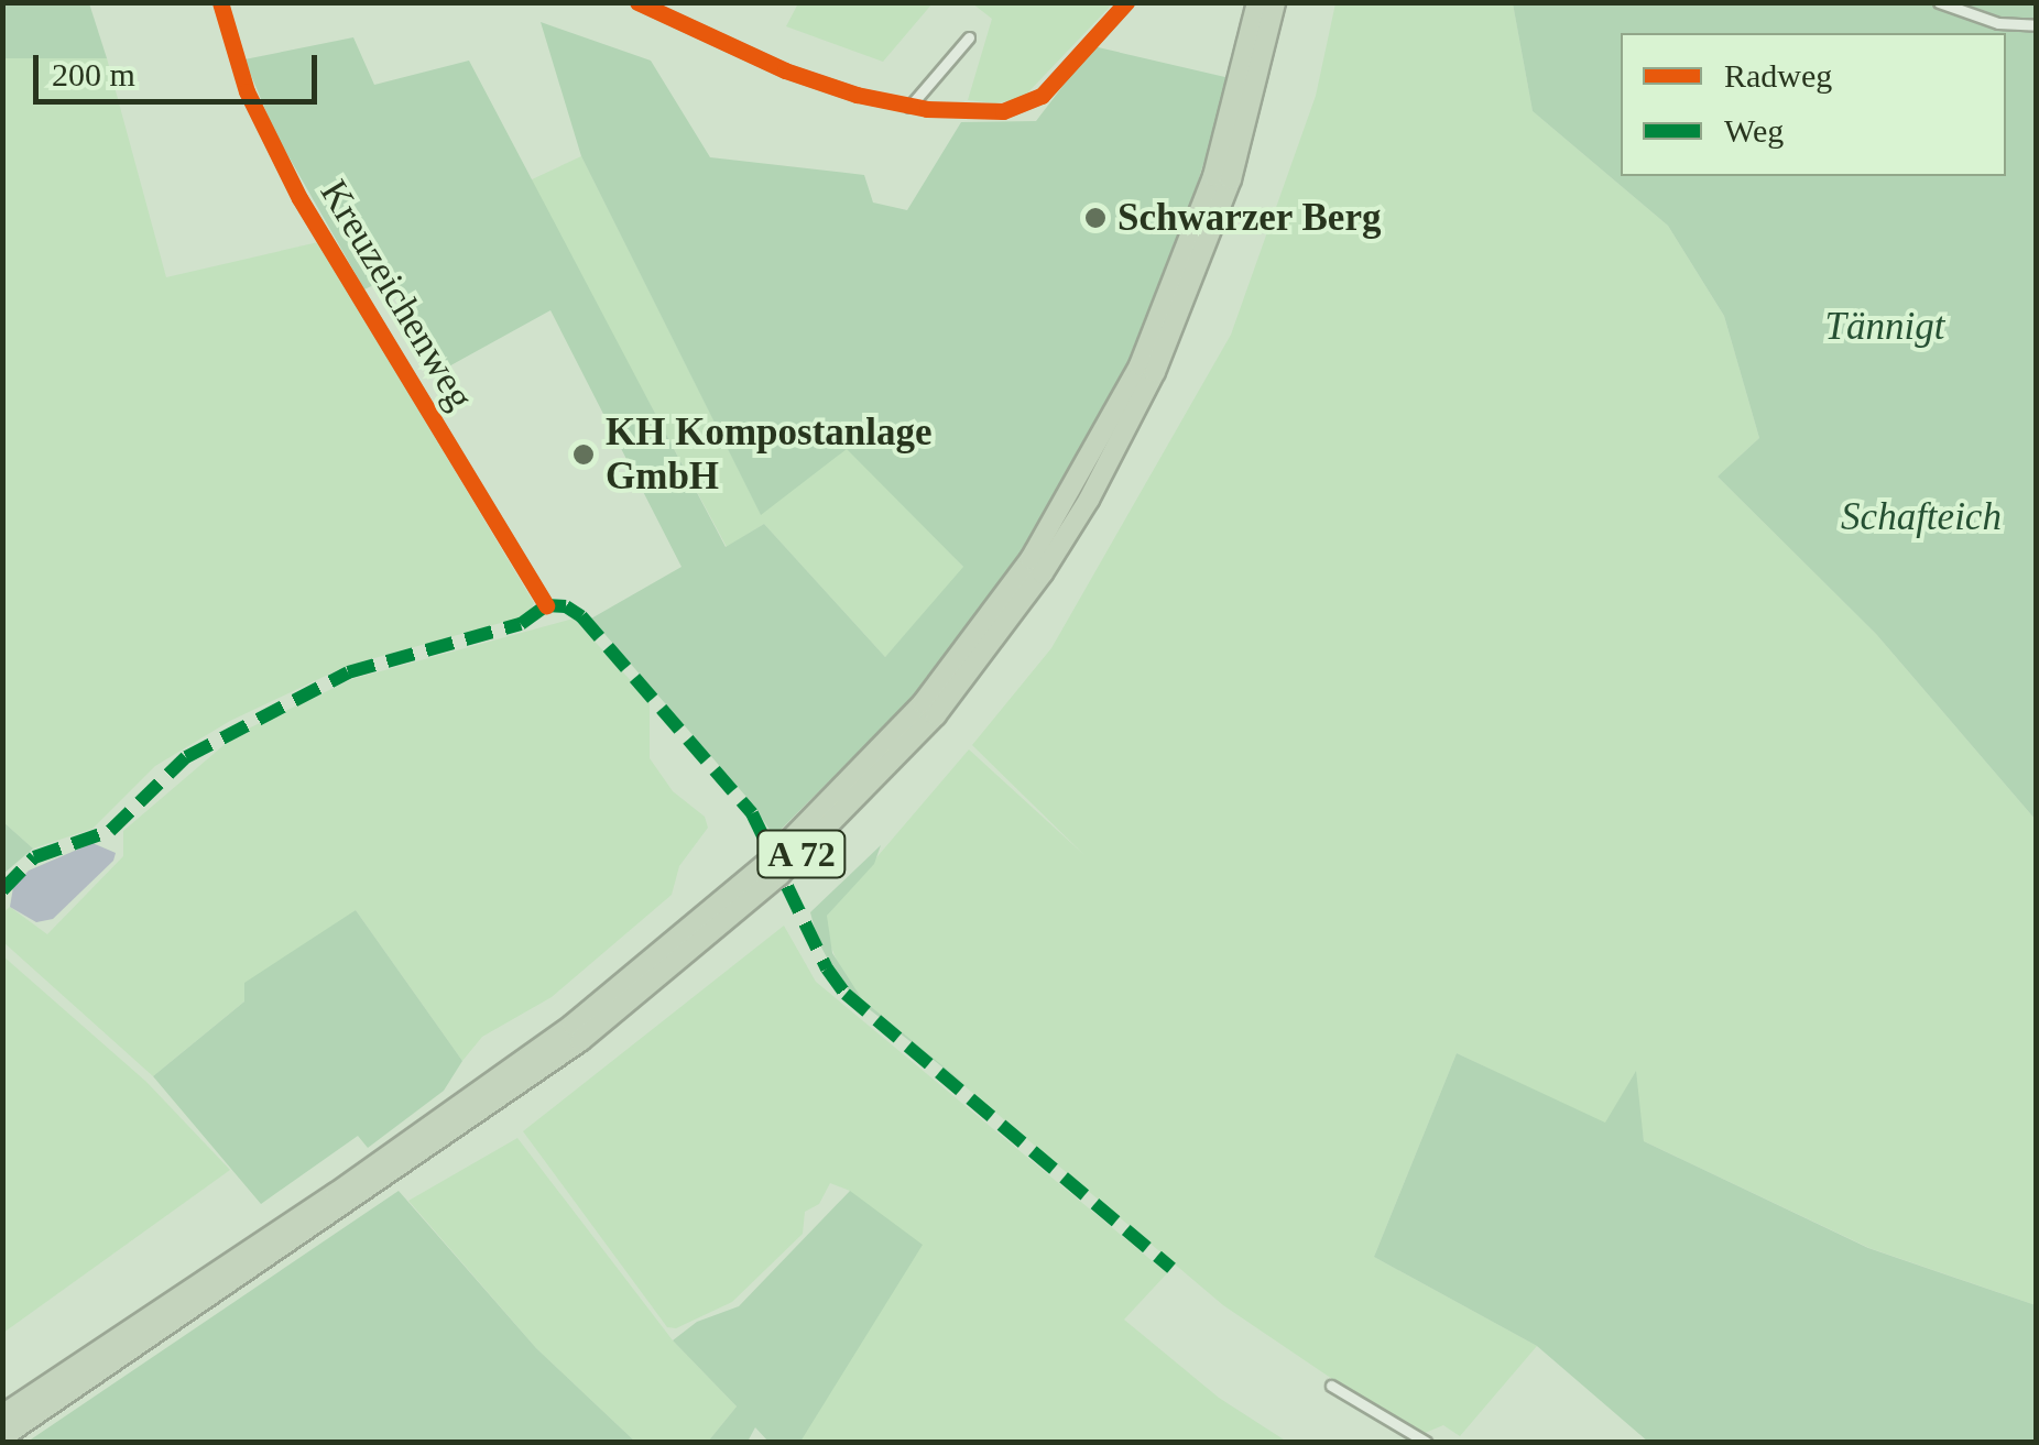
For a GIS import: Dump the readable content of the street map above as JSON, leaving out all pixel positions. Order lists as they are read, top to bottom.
{
  "streets": {
    "highway": ["A 72"],
    "street": ["Kreuzeichenweg"]
  },
  "parks": ["Tännigt", "Schafteich"],
  "places": ["Schwarzer Berg", "KH Kompostanlage GmbH"],
  "legend": ["Radweg", "Weg"],
  "scale_bar": "200 m"
}
